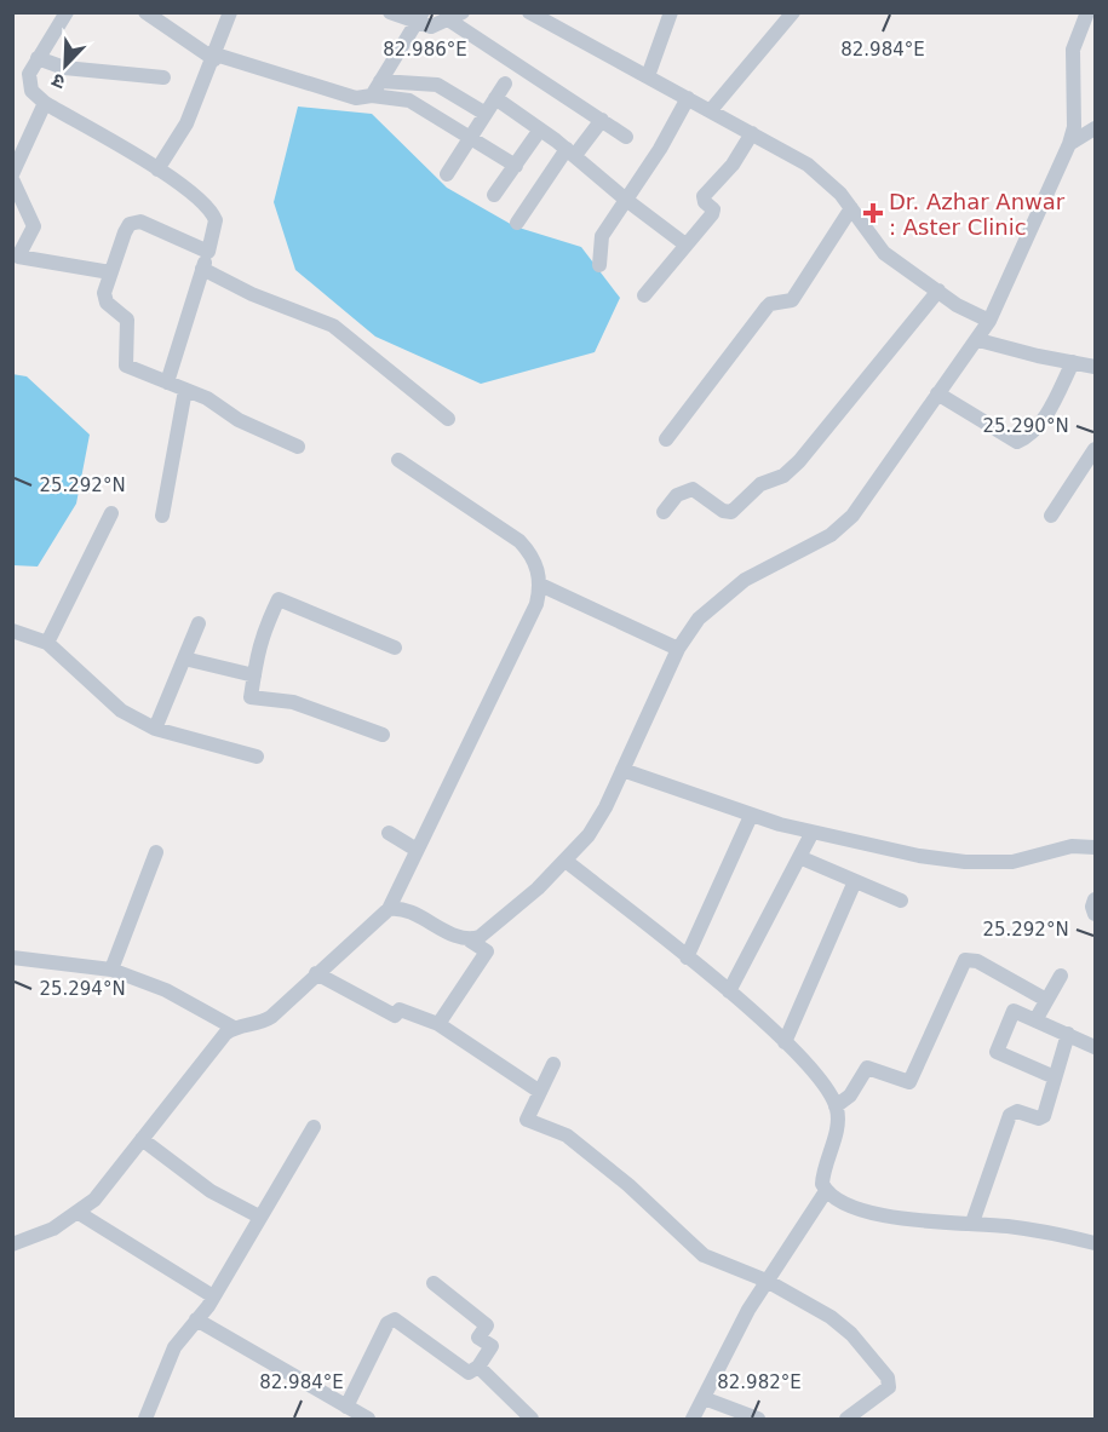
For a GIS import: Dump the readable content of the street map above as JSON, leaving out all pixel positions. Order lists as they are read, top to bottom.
{
  "places": {
    "health": ["Dr. Azhar Anwar : Aster Clinic"]
  },
  "north": "bottom left",
  "coordinates": [
    "82.986°E",
    "82.984°E",
    "25.290°N",
    "25.292°N",
    "25.294°N",
    "82.982°E"
  ]
}
